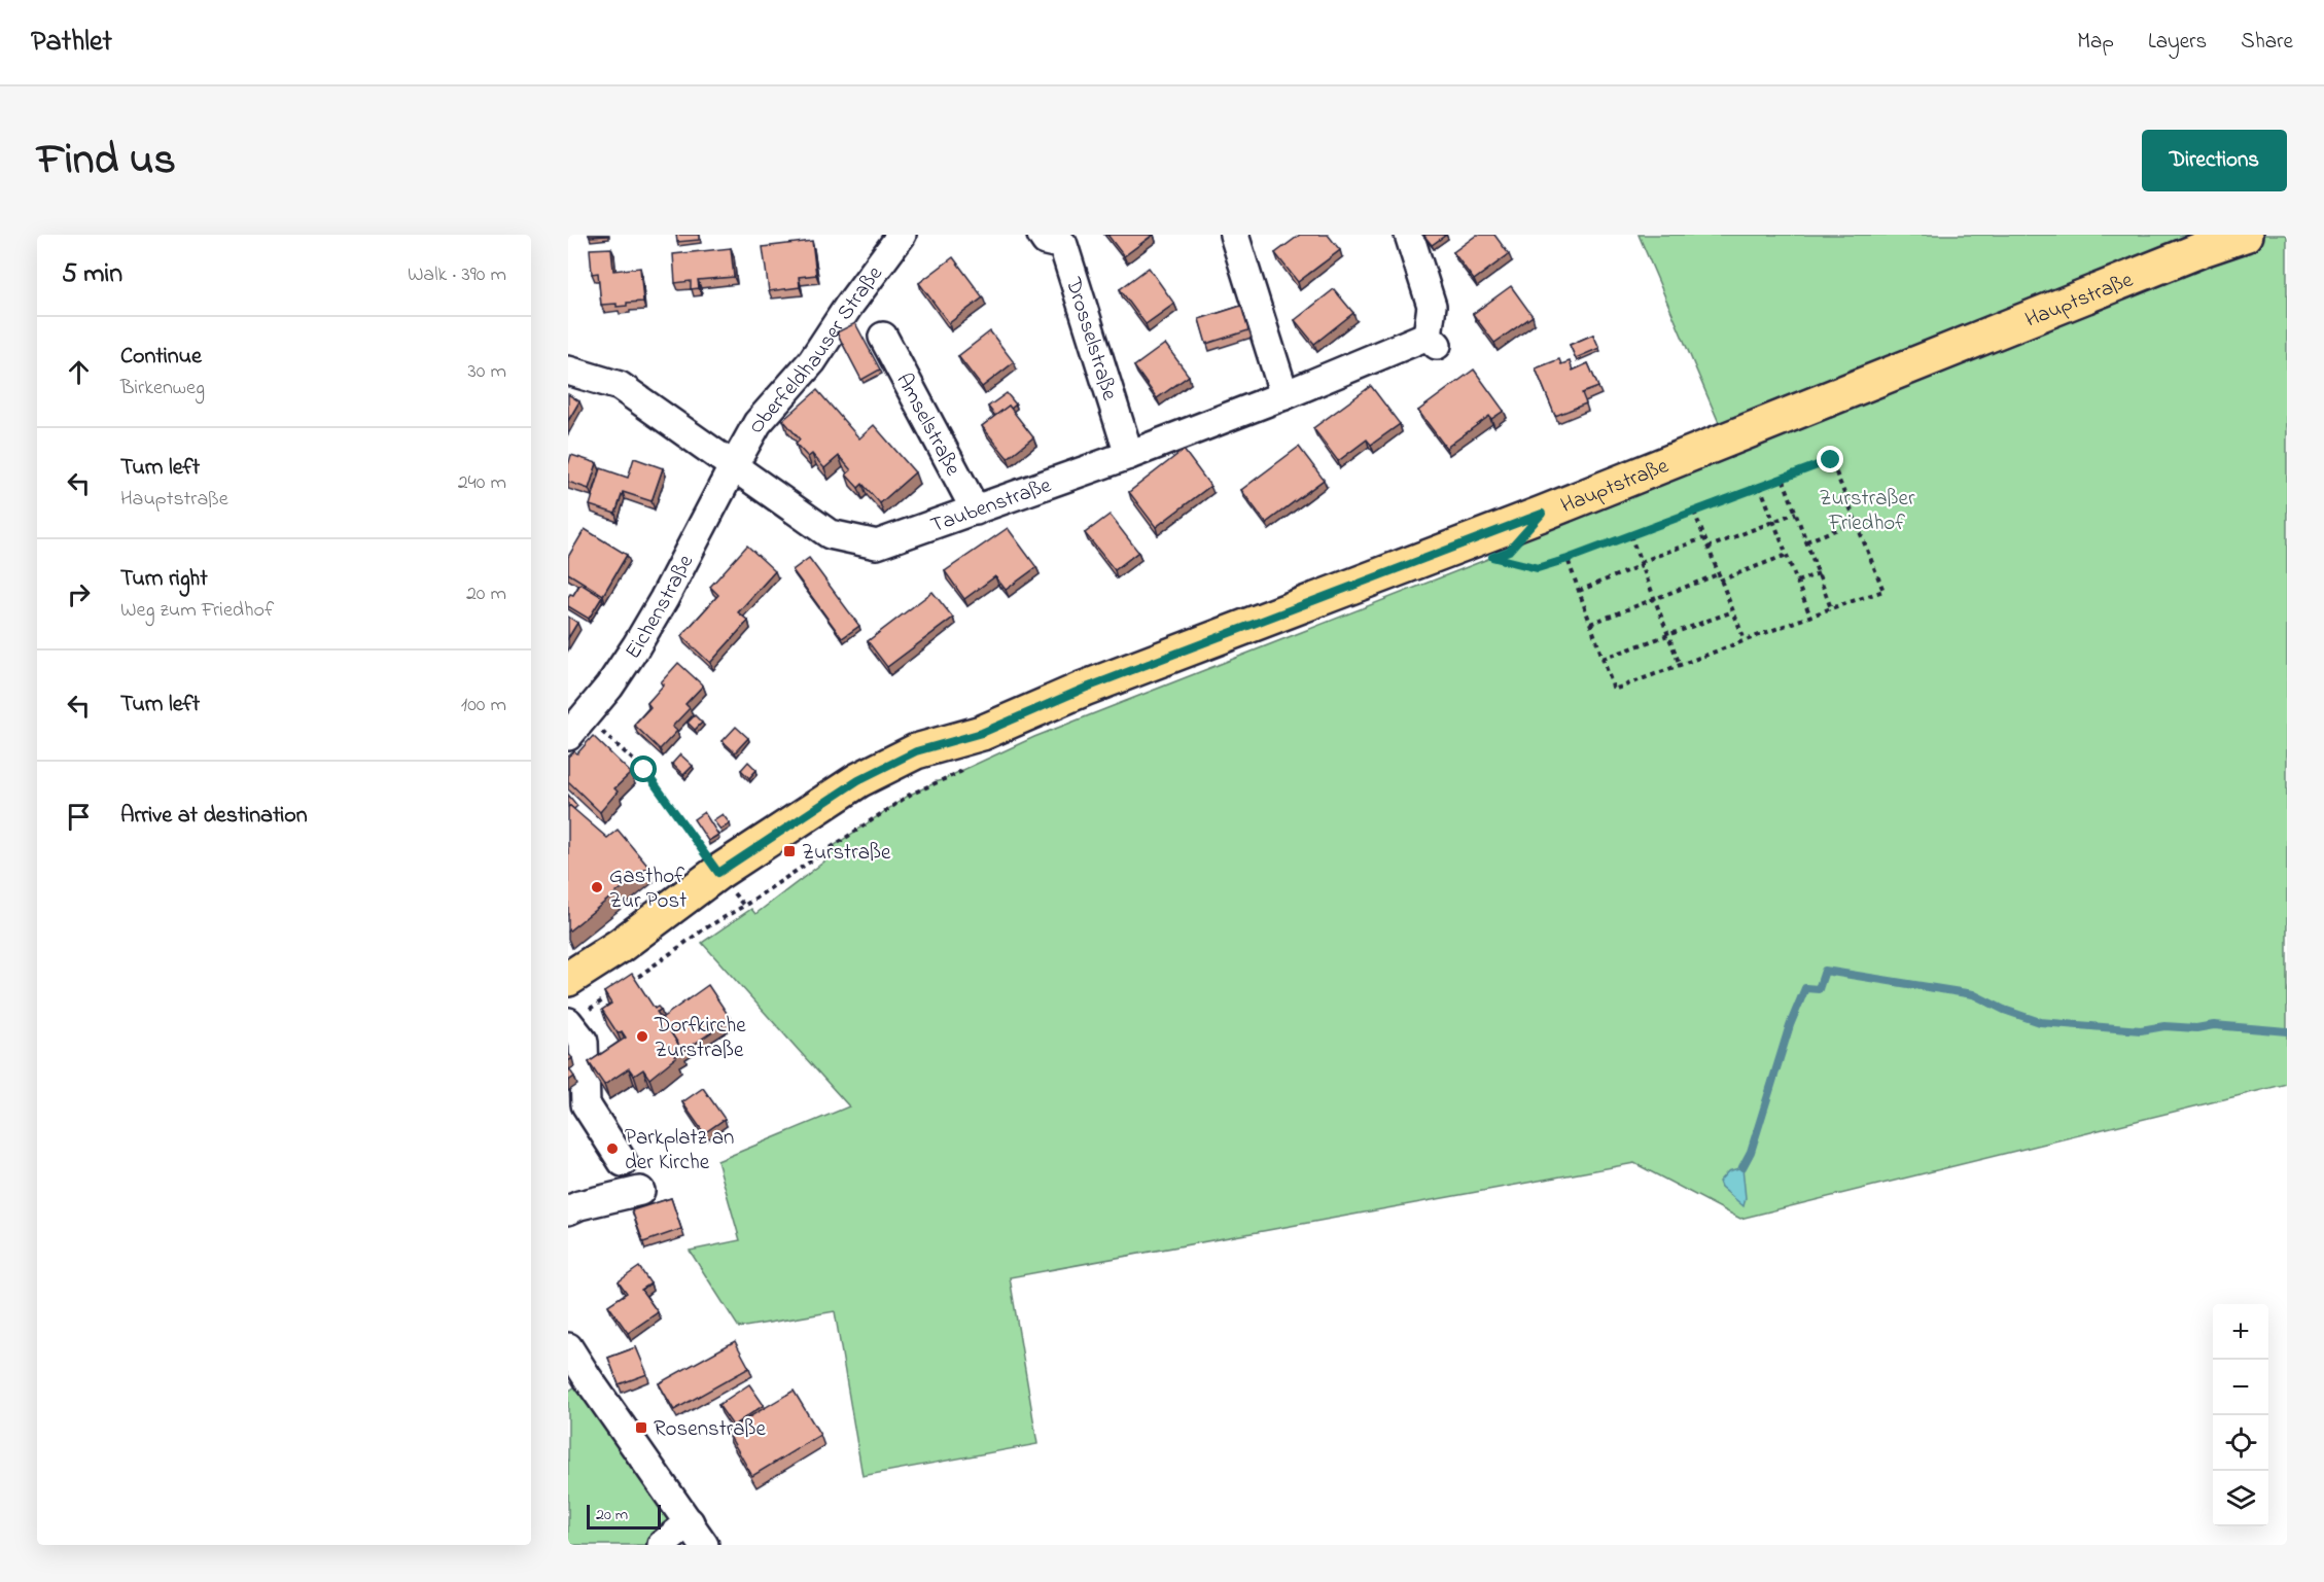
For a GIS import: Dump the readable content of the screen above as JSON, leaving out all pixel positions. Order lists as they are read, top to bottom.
{
  "streets": {
    "main road": ["Hauptstraße"],
    "street": [
      "Drosselstraße",
      "Oberfeldhauser Straße",
      "Amselstraße",
      "Taubenstraße",
      "Eichenstraße"
    ]
  },
  "crossings": [
    ["Drosselstraße", "Taubenstraße"],
    ["Oberfeldhauser Straße", "Taubenstraße"],
    ["Oberfeldhauser Straße", "Eichenstraße"],
    ["Amselstraße", "Taubenstraße"],
    ["Taubenstraße", "Eichenstraße"]
  ],
  "parks": ["Zurstraßer Friedhof"],
  "places": {
    "transit": ["Zurstraße", "Rosenstraße"],
    "other": ["Gasthof Zur Post", "Dorfkirche Zurstraße", "Parkplatz an der Kirche"]
  },
  "scale_bar": "20 m",
  "page": {
    "header": "Pathlet",
    "nav": ["Map", "Layers", "Share"],
    "title": "Find us",
    "buttons": "Directions",
    "heading": ["5 min", "Walk · 390 m"],
    "list": [
      ["Continue", "Birkenweg", "30 m"],
      ["Turn left", "Hauptstraße", "240 m"],
      ["Turn right", "Weg zum Friedhof", "20 m"],
      ["Turn left", "100 m"],
      "Arrive at destination"
    ],
    "map_buttons": ["+", "−"],
    "scale": "20 m"
  }
}
